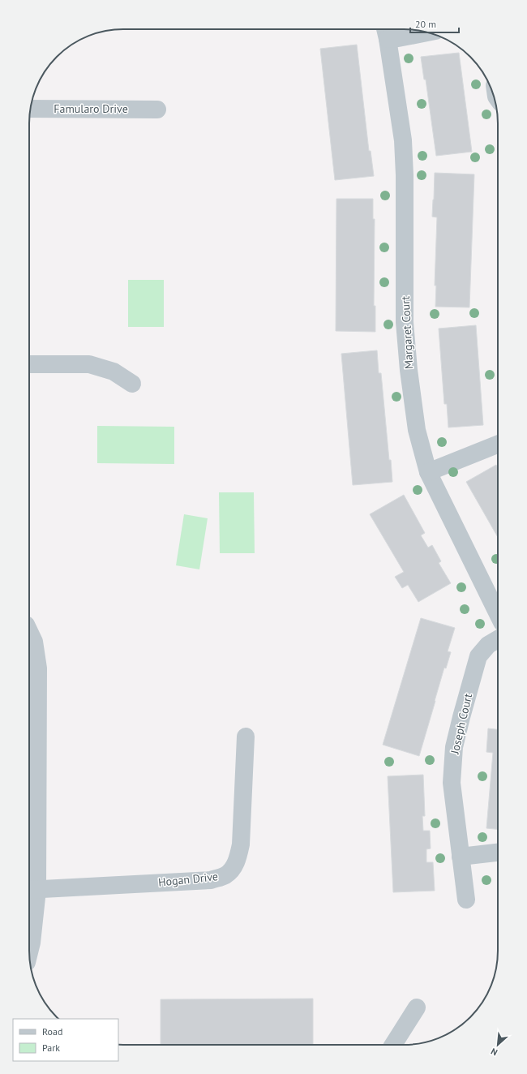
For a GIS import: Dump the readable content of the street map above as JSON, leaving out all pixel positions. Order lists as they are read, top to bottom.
{
  "streets": {
    "street": [
      "Famularo Drive",
      "Margaret Court",
      "Joseph Court",
      "Hogan Drive"
    ]
  },
  "legend": ["Road", "Park"],
  "scale_bar": "20 m",
  "north": "bottom left"
}
